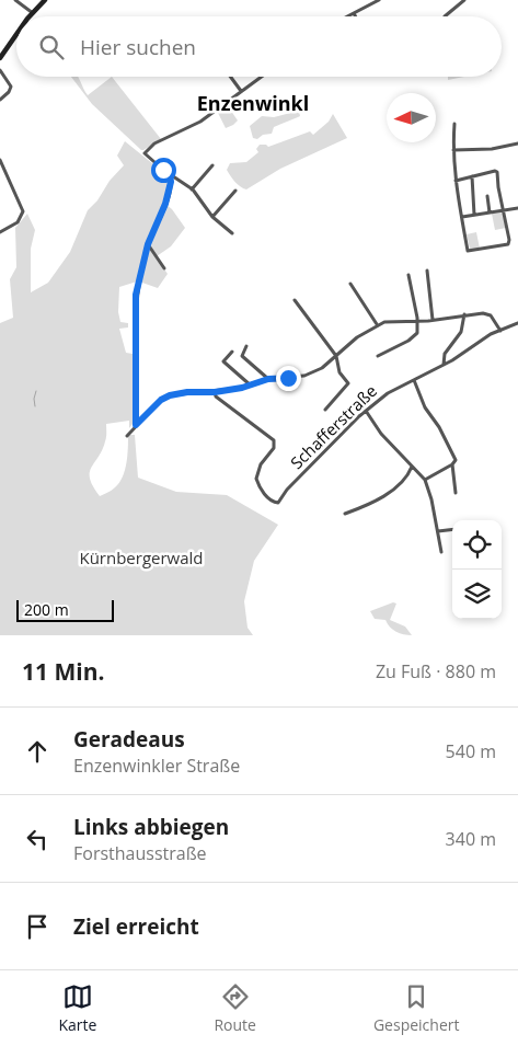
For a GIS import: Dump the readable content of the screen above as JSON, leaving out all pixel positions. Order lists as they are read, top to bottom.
{
  "streets": {
    "street": ["Schafferstraße"]
  },
  "districts": ["Enzenwinkl"],
  "parks": ["Kürnbergerwald"],
  "scale_bar": "200 m",
  "north": "left",
  "page": {
    "search": "Hier suchen",
    "scale": "200 m",
    "heading": ["11 Min.", "Zu Fuß · 880 m"],
    "list": [
      ["Geradeaus", "Enzenwinkler Straße", "540 m"],
      ["Links abbiegen", "Forsthausstraße", "340 m"],
      "Ziel erreicht"
    ],
    "nav": ["Karte", "Route", "Gespeichert"]
  }
}
